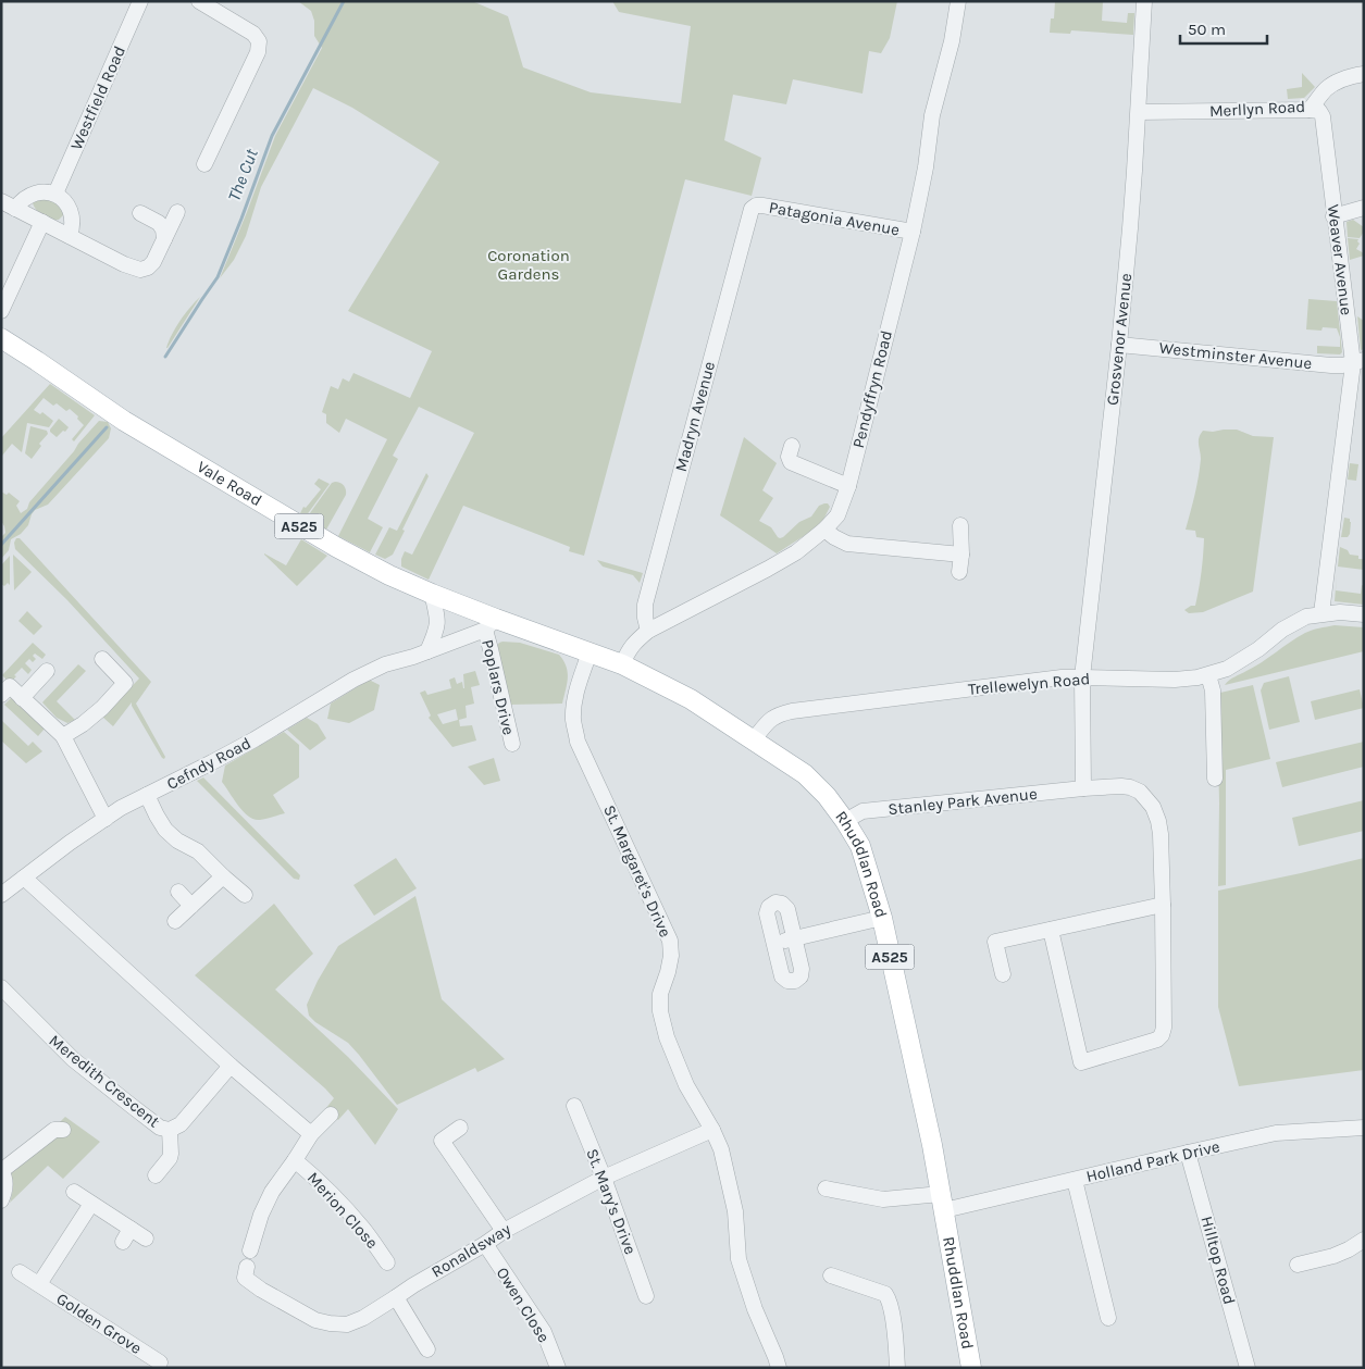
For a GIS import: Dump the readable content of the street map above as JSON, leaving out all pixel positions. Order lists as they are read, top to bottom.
{
  "streets": {
    "main road": ["Vale Road", "A525", "Rhuddlan Road"],
    "street": [
      "Westfield Road",
      "Merllyn Road",
      "Patagonia Avenue",
      "Weaver Avenue",
      "Grosvenor Avenue",
      "Westminster Avenue",
      "Pendyffryn Road",
      "Madryn Avenue",
      "Trellewelyn Road",
      "Poplars Drive",
      "Cefndy Road",
      "Stanley Park Avenue",
      "St. Margaret's Drive",
      "Meredith Crescent",
      "Holland Park Drive",
      "St. Mary's Drive",
      "Merion Close",
      "Ronaldsway",
      "Hilltop Road",
      "Owen Close",
      "Golden Grove"
    ]
  },
  "crossings": [
    ["Merllyn Road", "Weaver Avenue"],
    ["Merllyn Road", "Grosvenor Avenue"],
    ["Patagonia Avenue", "Pendyffryn Road"],
    ["Patagonia Avenue", "Madryn Avenue"],
    ["Weaver Avenue", "Westminster Avenue"],
    ["Weaver Avenue", "Trellewelyn Road"],
    ["Grosvenor Avenue", "Westminster Avenue"],
    ["Grosvenor Avenue", "Trellewelyn Road"],
    ["Grosvenor Avenue", "Stanley Park Avenue"],
    ["Pendyffryn Road", "Madryn Avenue"],
    ["Pendyffryn Road", "Vale Road"],
    ["Pendyffryn Road", "Rhuddlan Road"],
    ["Vale Road", "Poplars Drive"],
    ["Vale Road", "Cefndy Road"],
    ["Vale Road", "Rhuddlan Road"],
    ["Vale Road", "St. Margaret's Drive"],
    ["Trellewelyn Road", "Rhuddlan Road"],
    ["Poplars Drive", "Cefndy Road"],
    ["Stanley Park Avenue", "Rhuddlan Road"],
    ["Rhuddlan Road", "Holland Park Drive"],
    ["St. Margaret's Drive", "Ronaldsway"],
    ["Holland Park Drive", "Hilltop Road"],
    ["St. Mary's Drive", "Ronaldsway"],
    ["Ronaldsway", "Owen Close"]
  ],
  "water": ["The Cut"],
  "parks": ["Coronation Gardens"],
  "scale_bar": "50 m"
}
